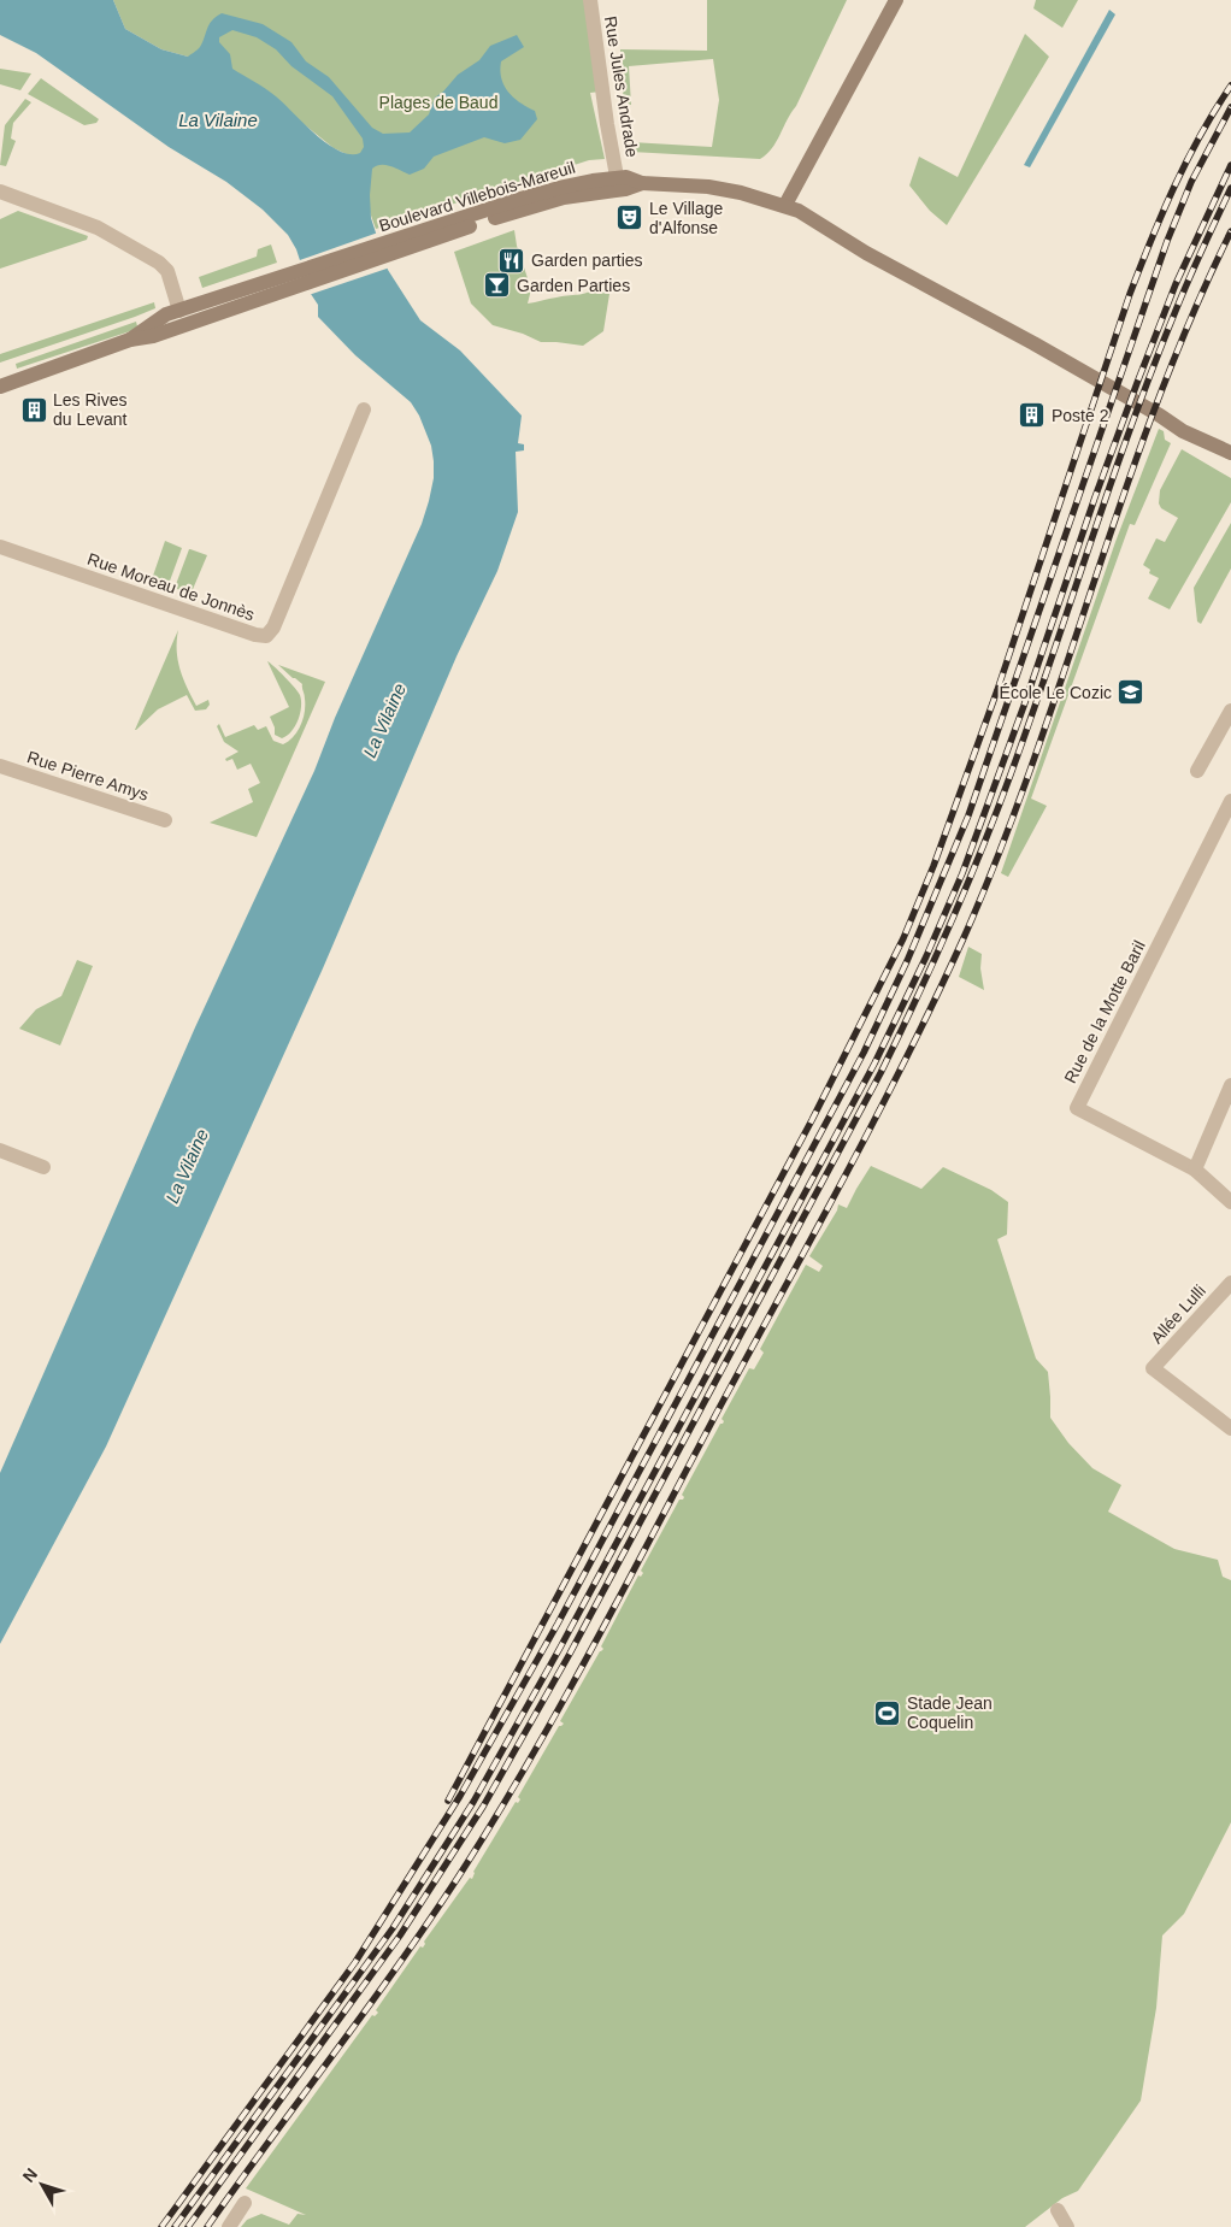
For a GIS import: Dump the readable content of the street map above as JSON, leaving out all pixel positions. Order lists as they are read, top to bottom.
{
  "streets": {
    "main road": ["Boulevard Villebois-Mareuil"],
    "street": [
      "Rue Jules Andrade",
      "Rue Moreau de Jonnès",
      "Rue Pierre Amys",
      "Rue de la Motte Baril",
      "Allée Lulli"
    ]
  },
  "crossings": [
    ["Rue Jules Andrade", "Boulevard Villebois-Mareuil"]
  ],
  "water": ["La Vilaine"],
  "parks": ["Plages de Baud"],
  "places": {
    "theatre": ["Le Village d'Alfonse"],
    "restaurant": ["Garden parties"],
    "bar": ["Garden Parties"],
    "building": ["Les Rives du Levant", "Poste 2"],
    "school or university": ["École Le Cozic"],
    "sports": ["Stade Jean Coquelin"]
  },
  "north": "top left"
}
